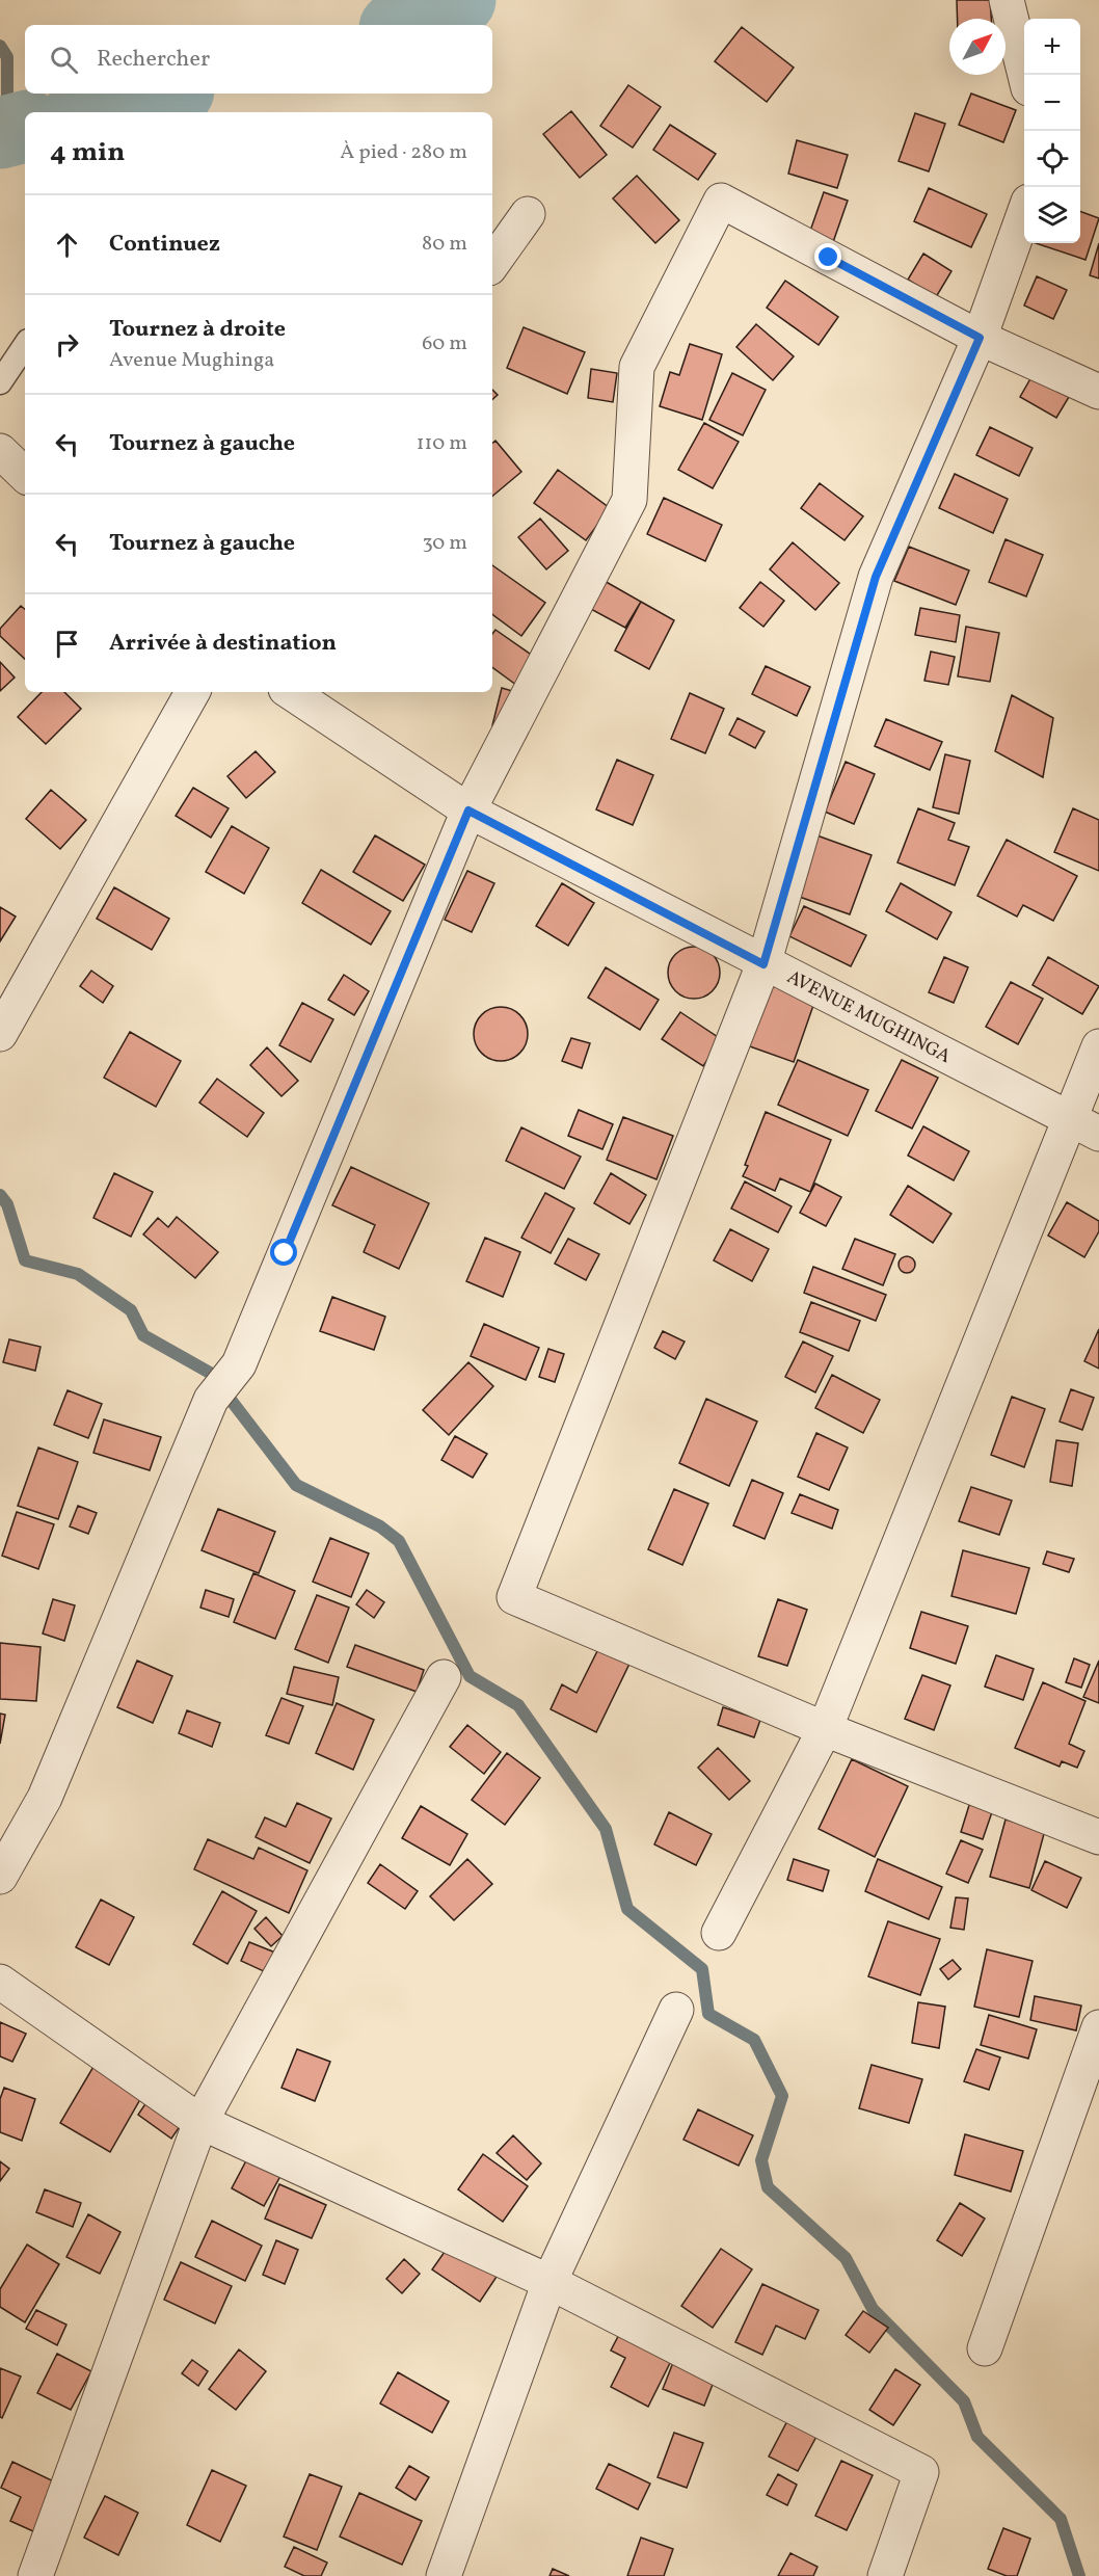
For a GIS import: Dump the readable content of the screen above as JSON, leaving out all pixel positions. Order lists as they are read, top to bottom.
{
  "streets": {
    "street": ["AVENUE MUGHINGA"]
  },
  "north": "top right",
  "page": {
    "map_buttons": ["+", "−"],
    "search": "Rechercher",
    "heading": ["4 min", "À pied · 280 m"],
    "list": [
      ["Continuez", "80 m"],
      ["Tournez à droite", "Avenue Mughinga", "60 m"],
      ["Tournez à gauche", "110 m"],
      ["Tournez à gauche", "30 m"],
      "Arrivée à destination"
    ]
  }
}
